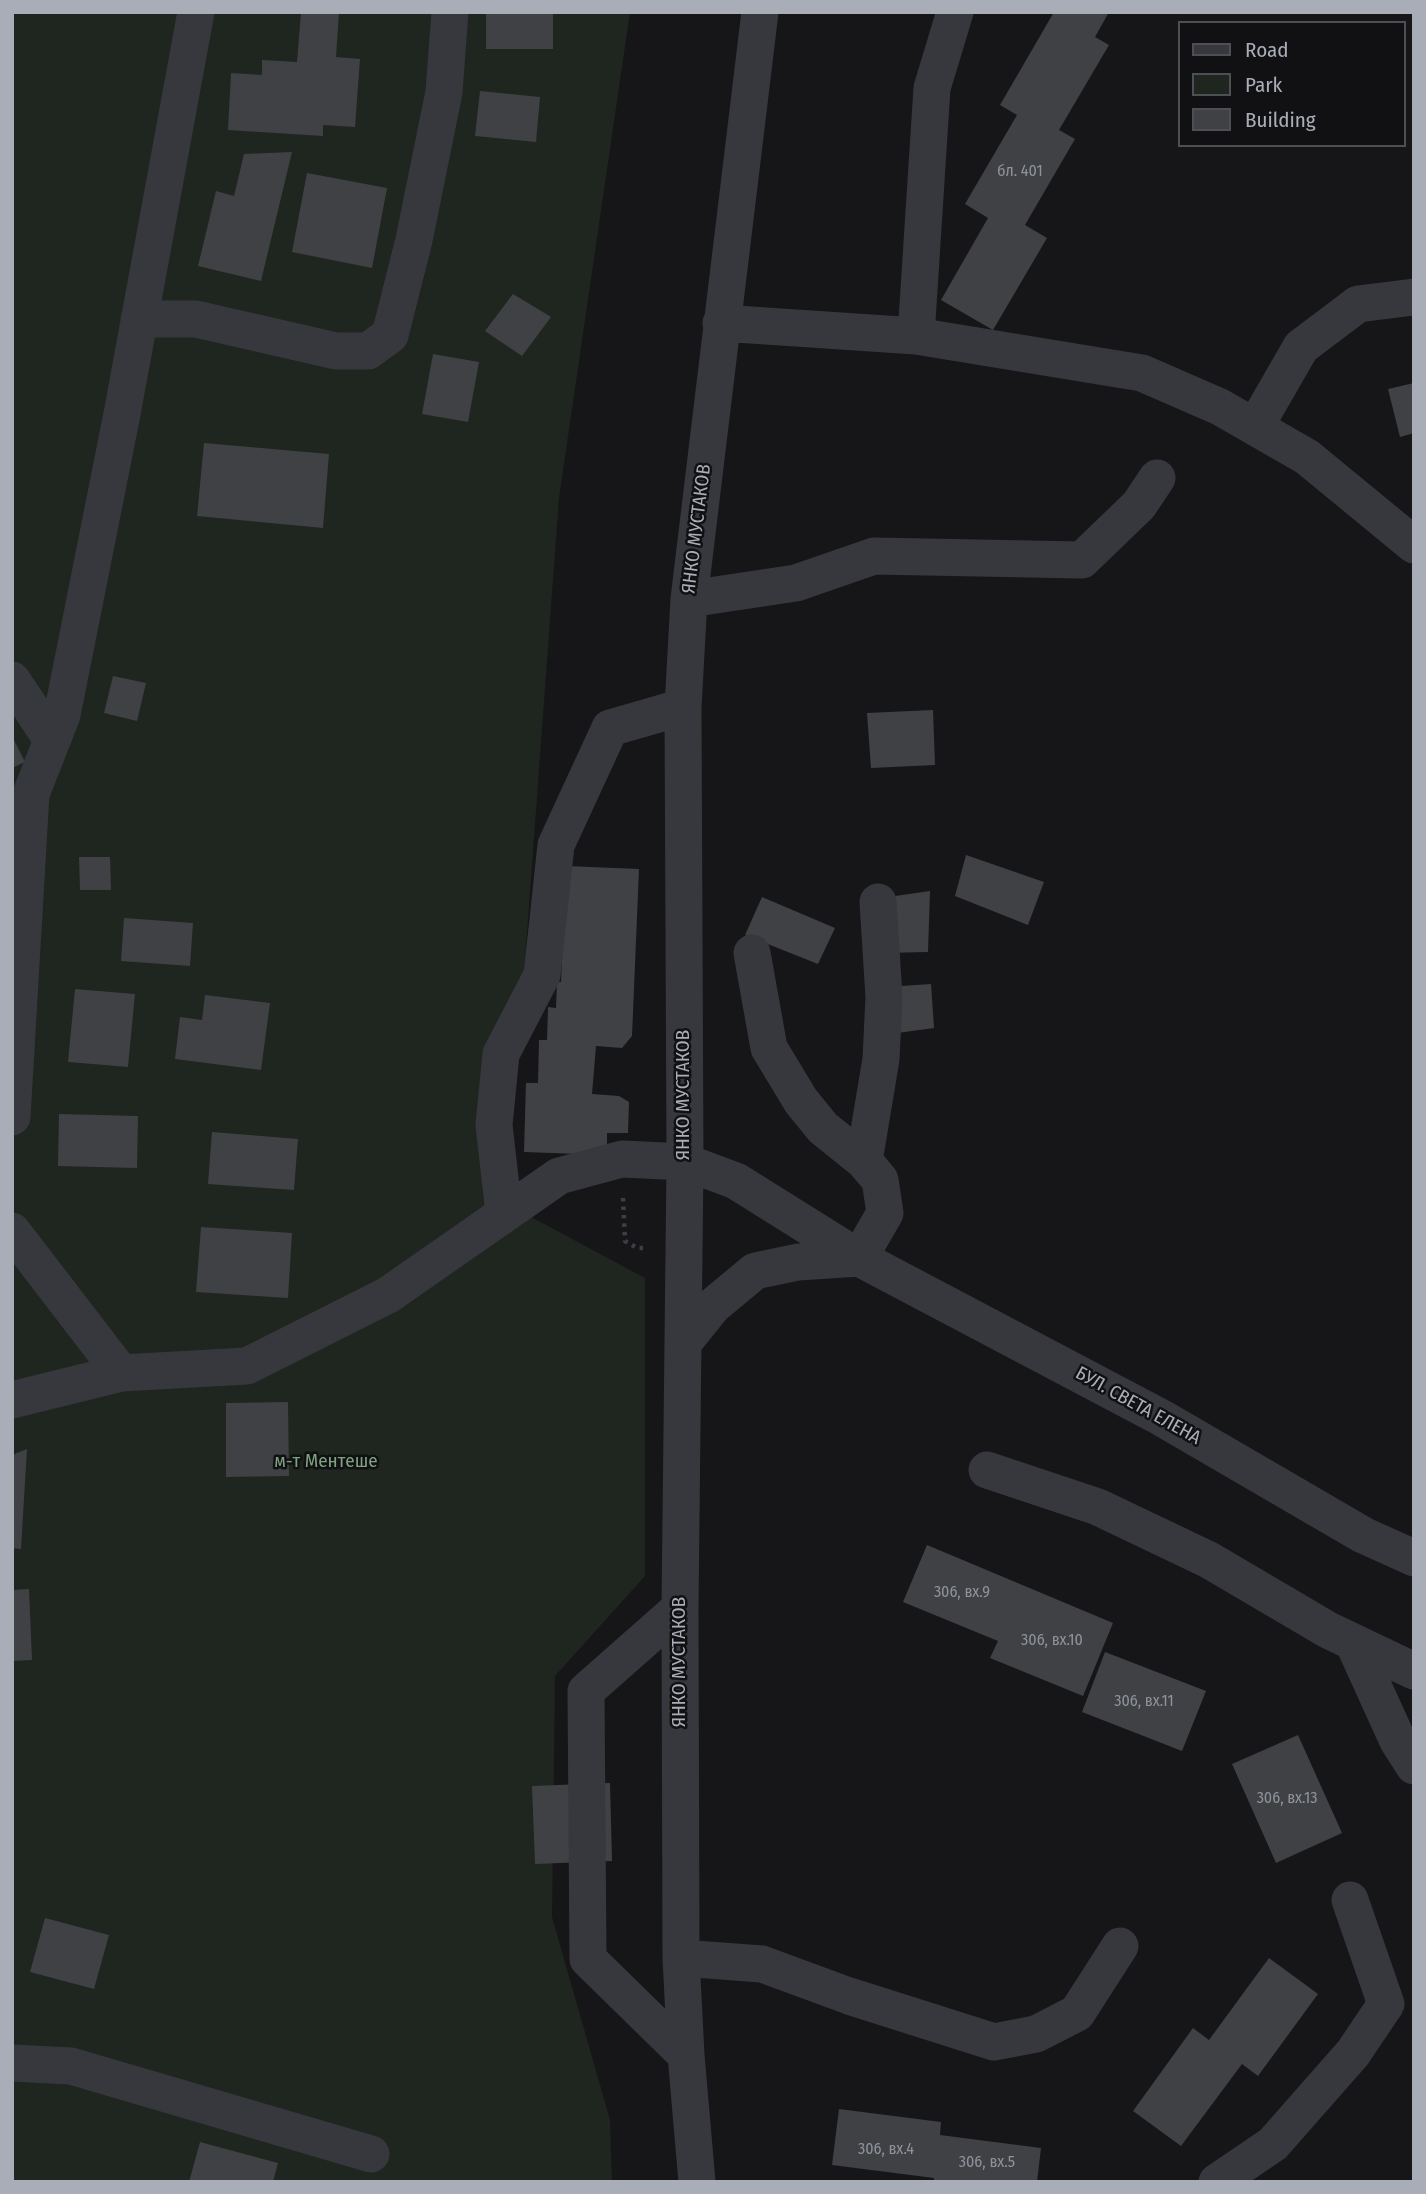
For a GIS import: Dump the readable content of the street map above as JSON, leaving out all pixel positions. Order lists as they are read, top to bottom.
{
  "streets": {
    "street": ["ЯНКО МУСТАКОВ", "БУЛ. СВЕТА ЕЛЕНА"]
  },
  "crossings": [
    ["ЯНКО МУСТАКОВ", "БУЛ. СВЕТА ЕЛЕНА"]
  ],
  "parks": ["м-т Ментeше"],
  "house_numbers": [
    "бл. 401",
    "306, вх.9",
    "306, вх.10",
    "306, вх.11",
    "306, вх.13",
    "306, вх.4",
    "306, вх.5"
  ],
  "legend": ["Road", "Park", "Building"]
}
